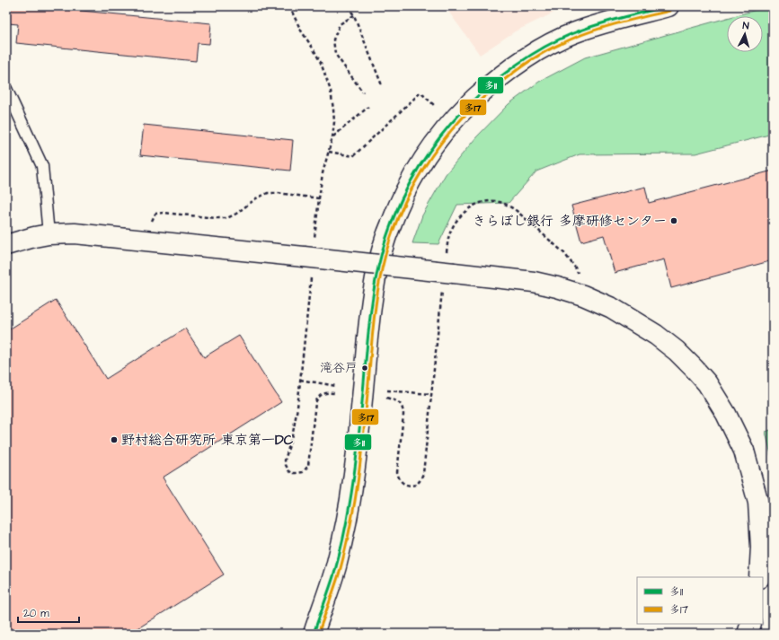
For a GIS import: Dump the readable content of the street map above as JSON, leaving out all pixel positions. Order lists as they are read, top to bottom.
{
  "places": ["きらぼし銀行 多摩研修センター", "滝谷戸", "野村総合研究所 東京第一DC"],
  "lines": ["transit line 多11", "transit line 多17"],
  "legend": ["多11", "多17"],
  "scale_bar": "20 m",
  "north": "top"
}
